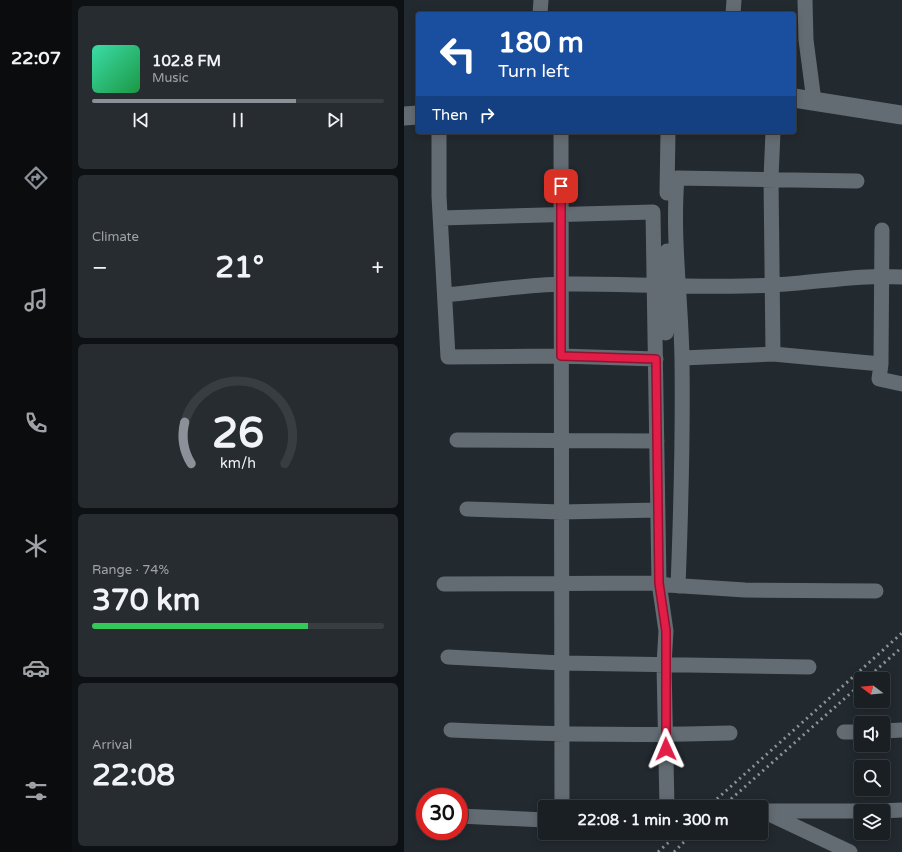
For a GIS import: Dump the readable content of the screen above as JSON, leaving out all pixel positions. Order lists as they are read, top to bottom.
{
  "north": "left",
  "page": {
    "tabs": "22:07",
    "turn": ["180 m", "Turn left"],
    "song": ["102.8 FM", "Music"],
    "then": "Then",
    "tile": [
      "Climate",
      ["Range · 74%", "370 km"],
      ["Arrival", "22:08"]
    ],
    "heat": ["−", "21°", "+"],
    "limit": "30",
    "trip": "22:08 · 1 min · 300 m",
    "gauge": ["26", "km/h"]
  }
}
